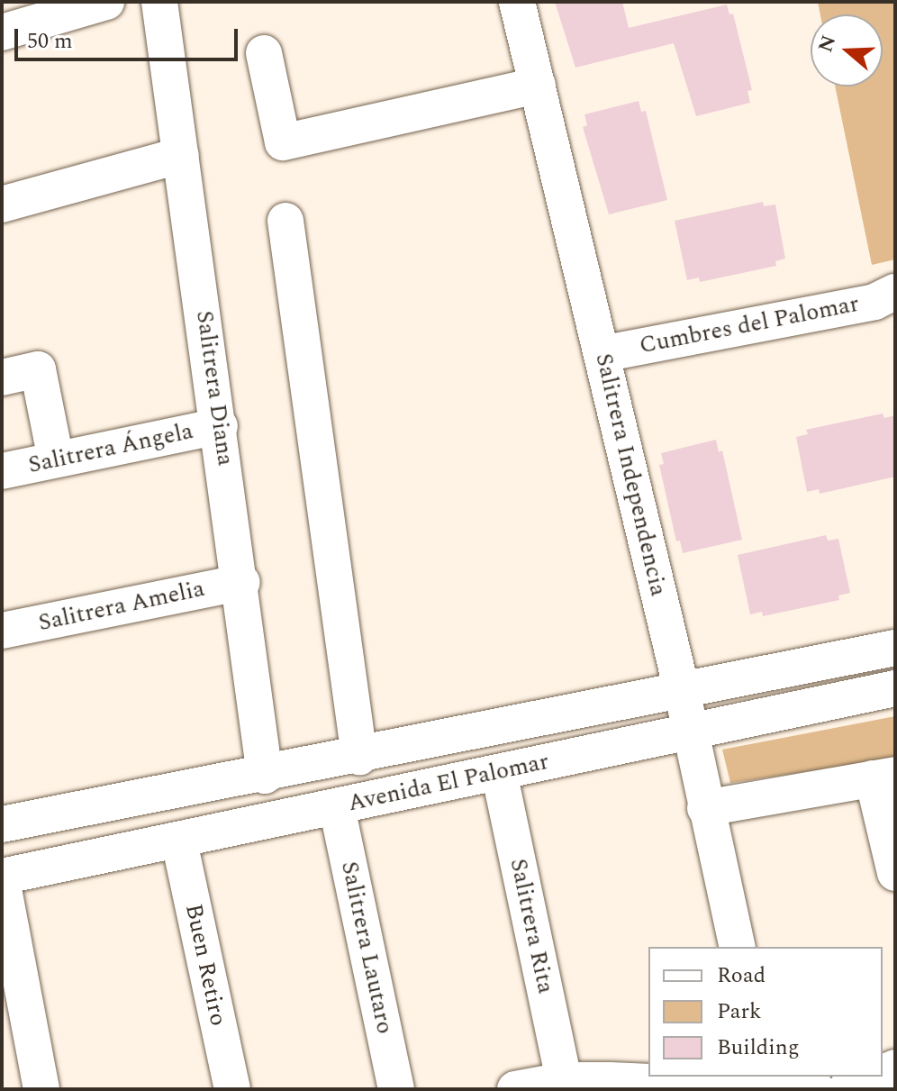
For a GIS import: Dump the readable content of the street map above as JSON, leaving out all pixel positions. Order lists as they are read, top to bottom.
{
  "streets": {
    "street": [
      "Cumbres del Palomar",
      "Salitrera Diana",
      "Salitrera Ángela",
      "Salitrera Independencia",
      "Salitrera Amelia",
      "Avenida El Palomar",
      "Salitrera Rita",
      "Salitrera Lautaro",
      "Buen Retiro"
    ]
  },
  "crossings": [
    ["Cumbres del Palomar", "Salitrera Independencia"],
    ["Salitrera Diana", "Salitrera Ángela"],
    ["Salitrera Diana", "Salitrera Amelia"],
    ["Salitrera Diana", "Avenida El Palomar"],
    ["Salitrera Independencia", "Avenida El Palomar"],
    ["Avenida El Palomar", "Salitrera Rita"],
    ["Avenida El Palomar", "Salitrera Lautaro"],
    ["Avenida El Palomar", "Buen Retiro"]
  ],
  "legend": ["Road", "Park", "Building"],
  "scale_bar": "50 m",
  "north": "left"
}
